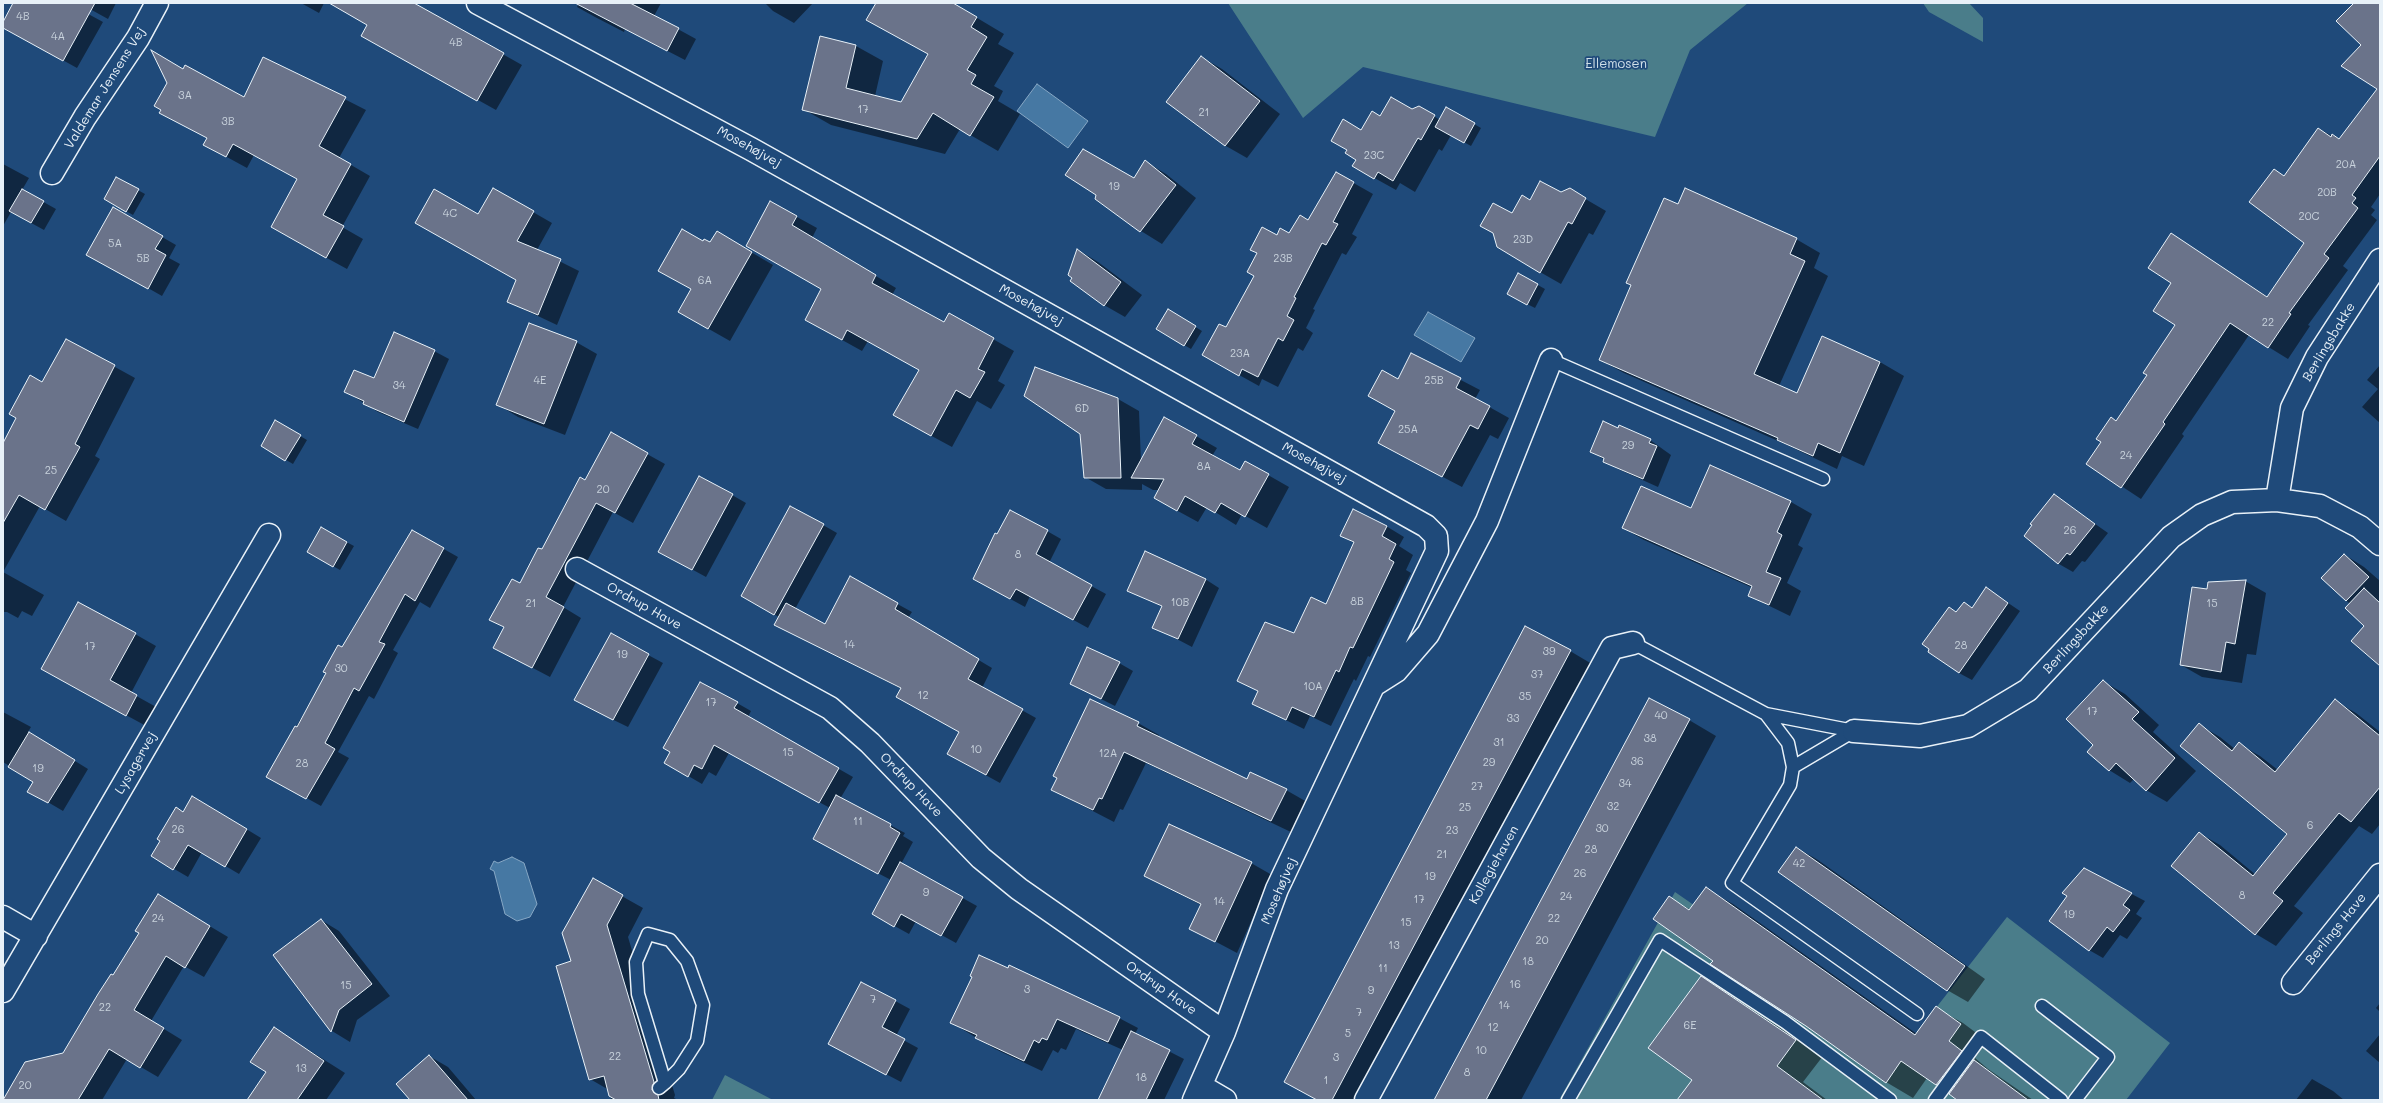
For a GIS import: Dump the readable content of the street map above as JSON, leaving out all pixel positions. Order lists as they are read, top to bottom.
{
  "streets": {
    "street": [
      "Valdemar Jensens Vej",
      "Mosehøjvej",
      "Berlingsbakke",
      "Ordrup Have",
      "Lysagervej",
      "Kollegiehaven",
      "Berlings Have"
    ]
  },
  "crossings": [
    ["Mosehøjvej", "Ordrup Have"]
  ],
  "parks": ["Ellemosen"],
  "house_numbers": [
    "4B",
    "4A",
    "4B",
    "3A",
    "17",
    "21",
    "3B",
    "23C",
    "20A",
    "19",
    "20B",
    "4C",
    "20C",
    "23D",
    "5A",
    "5B",
    "23B",
    "6A",
    "22",
    "23A",
    "4E",
    "25B",
    "34",
    "6D",
    "25A",
    "29",
    "24",
    "8A",
    "25",
    "20",
    "26",
    "8",
    "8B",
    "10B",
    "21",
    "15",
    "14",
    "28",
    "17",
    "39",
    "19",
    "30",
    "37",
    "10A",
    "12",
    "35",
    "17",
    "17",
    "40",
    "33",
    "38",
    "31",
    "10",
    "15",
    "12A",
    "36",
    "29",
    "28",
    "19",
    "34",
    "27",
    "32",
    "25",
    "11",
    "6",
    "30",
    "26",
    "23",
    "28",
    "21",
    "42",
    "26",
    "19",
    "9",
    "8",
    "24",
    "17",
    "14",
    "19",
    "24",
    "22",
    "15",
    "20",
    "13",
    "18",
    "11",
    "16",
    "15",
    "3",
    "9",
    "7",
    "14",
    "22",
    "7",
    "6E",
    "12",
    "5",
    "10",
    "22",
    "3",
    "13",
    "8",
    "18",
    "1",
    "20"
  ]
}
